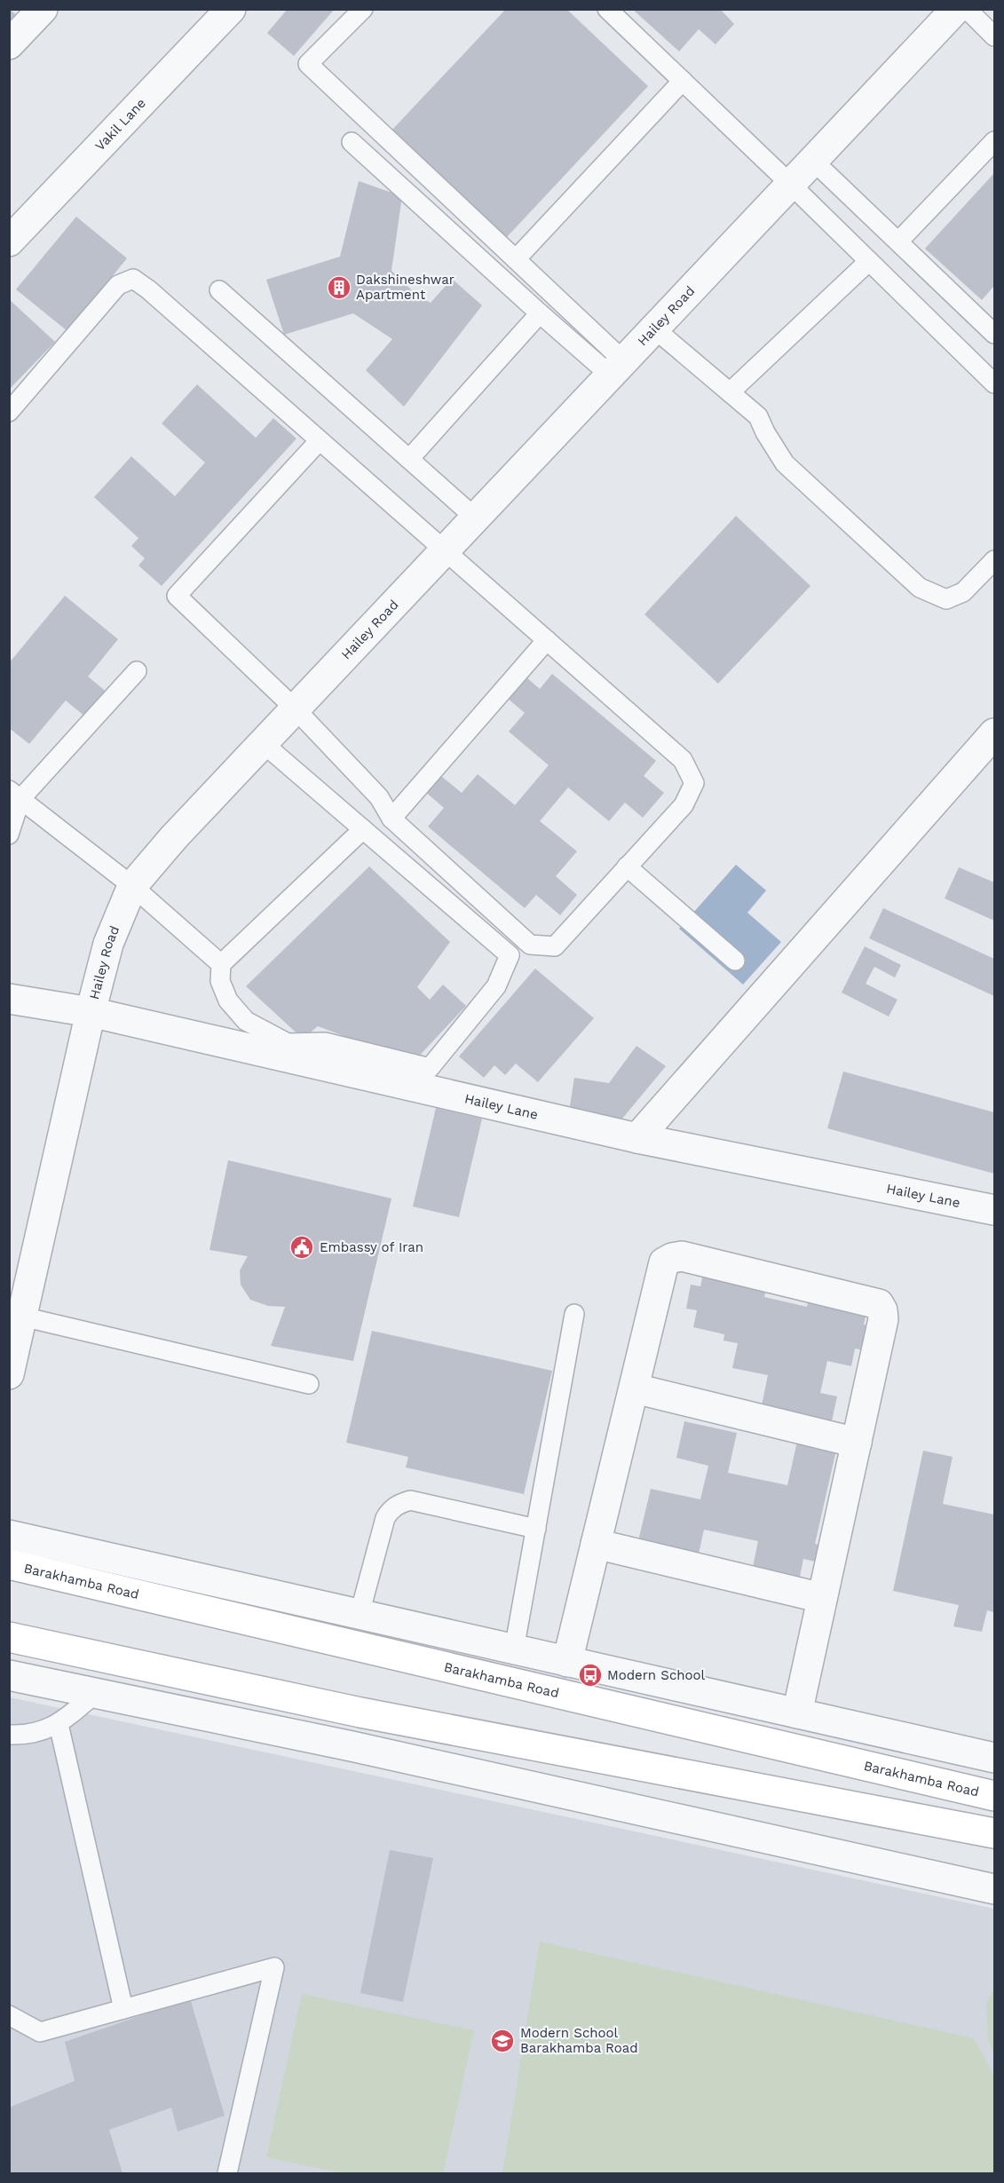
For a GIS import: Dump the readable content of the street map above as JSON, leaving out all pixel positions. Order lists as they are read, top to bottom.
{
  "streets": {
    "main road": ["Barakhamba Road"],
    "street": ["Vakil Lane", "Hailey Road", "Hailey Lane"]
  },
  "crossings": [
    ["Hailey Road", "Hailey Lane"]
  ],
  "places": {
    "building": ["Dakshineshwar Apartment"],
    "public building": ["Embassy of Iran"],
    "bus stop": ["Modern School"],
    "school or university": ["Modern School Barakhamba Road"]
  }
}
